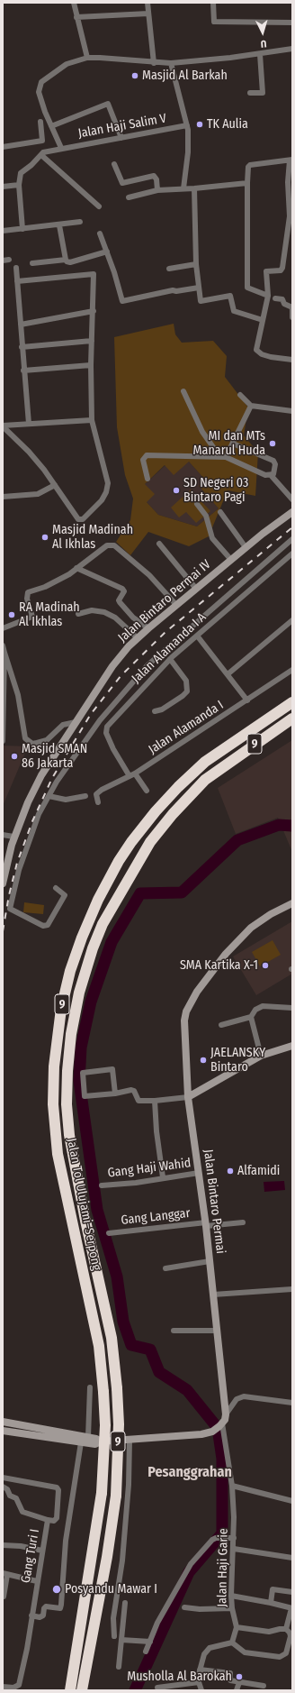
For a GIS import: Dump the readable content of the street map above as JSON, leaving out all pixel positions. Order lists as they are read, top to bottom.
{
  "streets": {
    "highway": ["9", "Jalan Tol Ulujami–Serpong"],
    "street": [
      "Jalan Haji Salim V",
      "Jalan Bintaro Permai IV",
      "Jalan Alamanda I A",
      "Jalan Alamanda I",
      "Gang Haji Wahid",
      "Jalan Bintaro Permai",
      "Gang Langgar",
      "Gang Turi I",
      "Jalan Haji Garie"
    ]
  },
  "crossings": [
    ["Jalan Alamanda I A", "Jalan Alamanda I"],
    ["Gang Haji Wahid", "Jalan Bintaro Permai"],
    ["Jalan Bintaro Permai", "Gang Langgar"],
    ["Jalan Bintaro Permai", "Jalan Haji Garie"]
  ],
  "districts": ["Pesanggrahan"],
  "places": [
    "Masjid Al Barkah",
    "TK Aulia",
    "MI dan MTs Manarul Huda",
    "SD Negeri 03 Bintaro Pagi",
    "Masjid Madinah Al Ikhlas",
    "RA Madinah Al Ikhlas",
    "Masjid SMAN 86 Jakarta",
    "SMA Kartika X-1",
    "JAELANSKY Bintaro",
    "Alfamidi",
    "Posyandu Mawar I",
    "Musholla Al Barokah"
  ],
  "north": "bottom"
}
